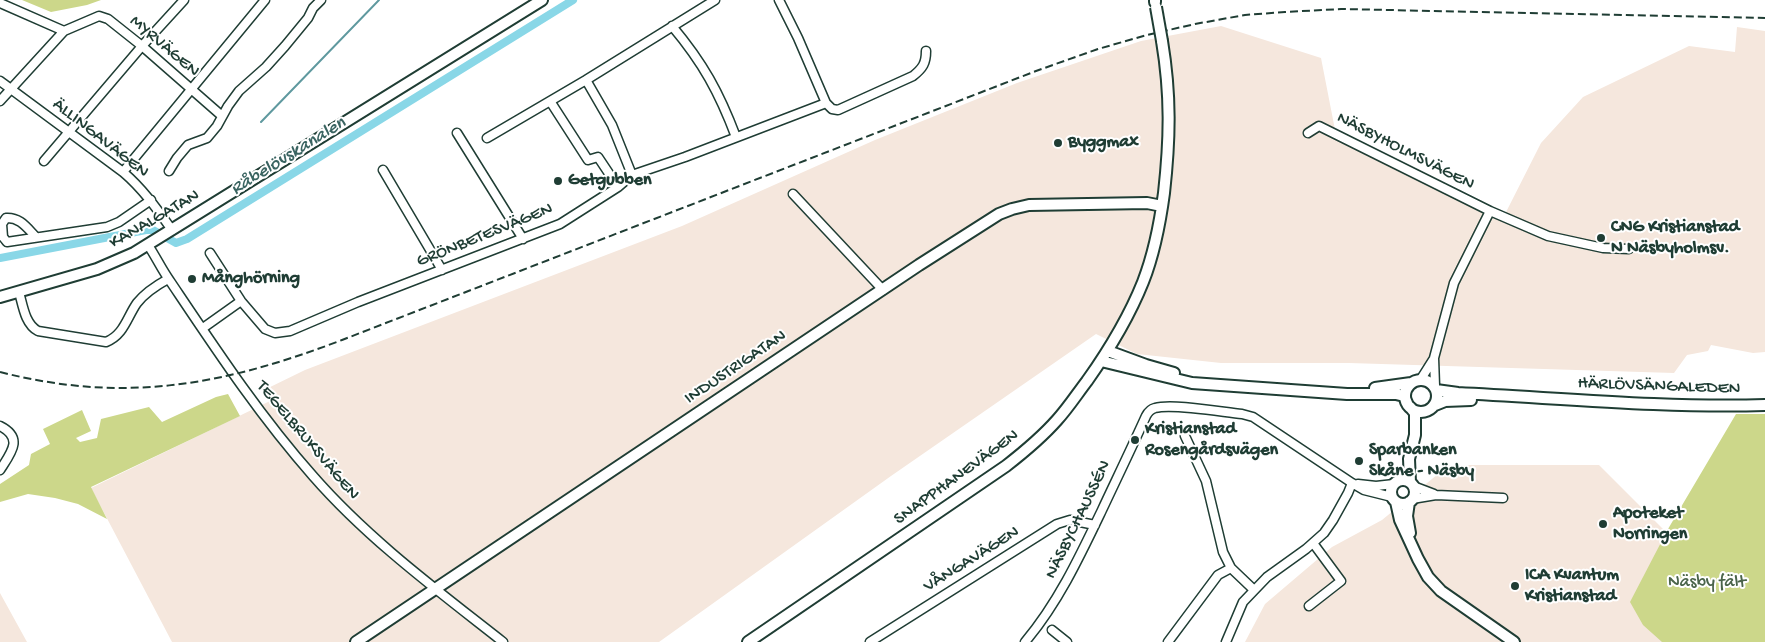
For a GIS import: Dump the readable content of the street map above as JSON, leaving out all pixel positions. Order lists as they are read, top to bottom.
{
  "streets": {
    "street": [
      "MYRVÄGEN",
      "ÄLLINGAVÄGEN",
      "NÄSBYHOLMSVÄGEN",
      "KANALGATAN",
      "GRÖNBETESVÄGEN",
      "INDUSTRIGATAN",
      "HÄRLÖVSÄNGALEDEN",
      "TEGELBRUKSVÄGEN",
      "SNAPPHANEVÄGEN",
      "NÄSBYCHAUSSÉN",
      "VÅNGAVÄGEN"
    ]
  },
  "crossings": [
    ["ÄLLINGAVÄGEN", "KANALGATAN"],
    ["KANALGATAN", "TEGELBRUKSVÄGEN"],
    ["INDUSTRIGATAN", "TEGELBRUKSVÄGEN"],
    ["INDUSTRIGATAN", "SNAPPHANEVÄGEN"],
    ["NÄSBYCHAUSSÉN", "VÅNGAVÄGEN"]
  ],
  "water": ["Råbelövskanalen"],
  "parks": ["Näsby fält"],
  "places": [
    "Byggmax",
    "Getgubben",
    "CNG Kristianstad N Näsbyholmsv.",
    "Månghörning",
    "Kristianstad Rosengårdsvägen",
    "Sparbanken Skåne - Näsby",
    "Apoteket Norringen",
    "ICA Kvantum Kristianstad"
  ]
}
